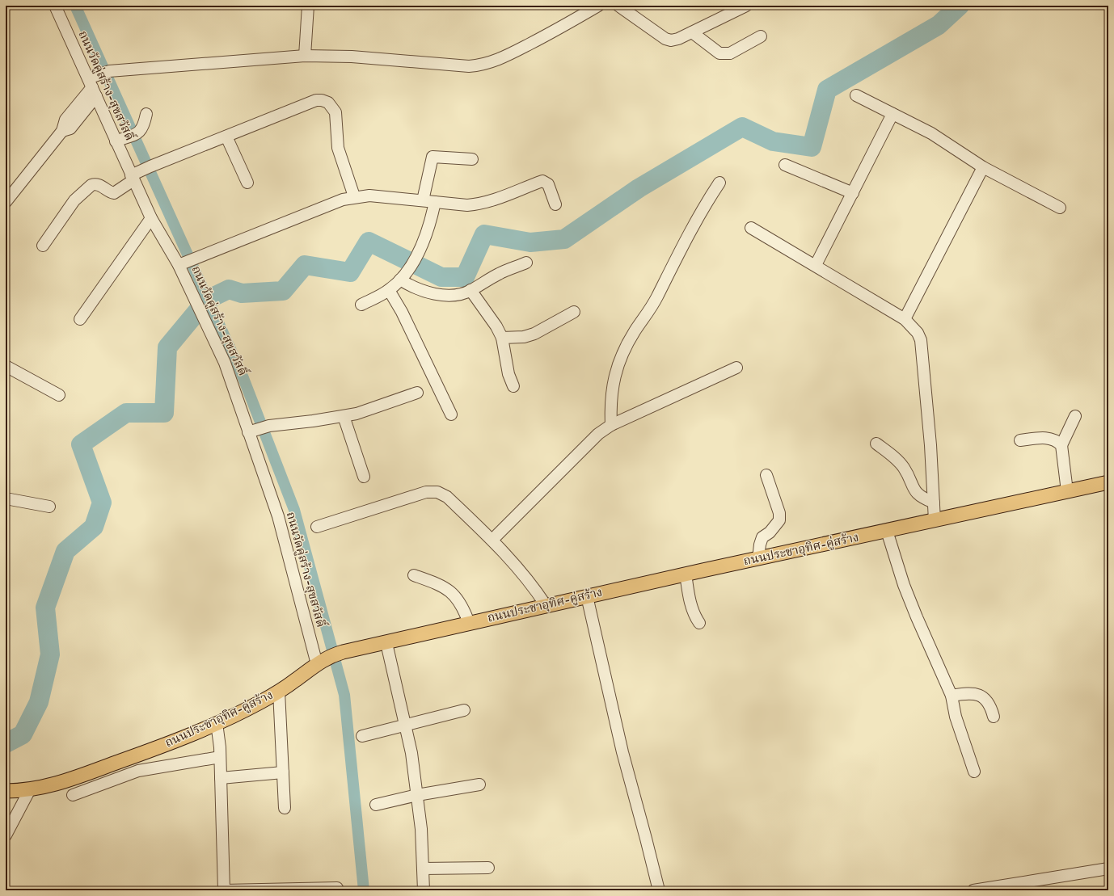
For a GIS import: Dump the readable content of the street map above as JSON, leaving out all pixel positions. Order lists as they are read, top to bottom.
{
  "streets": {
    "main road": ["ถนนประชาอุทิศ-คู่สร้าง"],
    "street": ["ถนนวัดคู่สร้าง-สุขสวัสดิ์"]
  },
  "crossings": [
    ["ถนนวัดคู่สร้าง-สุขสวัสดิ์", "ถนนประชาอุทิศ-คู่สร้าง"]
  ]
}
